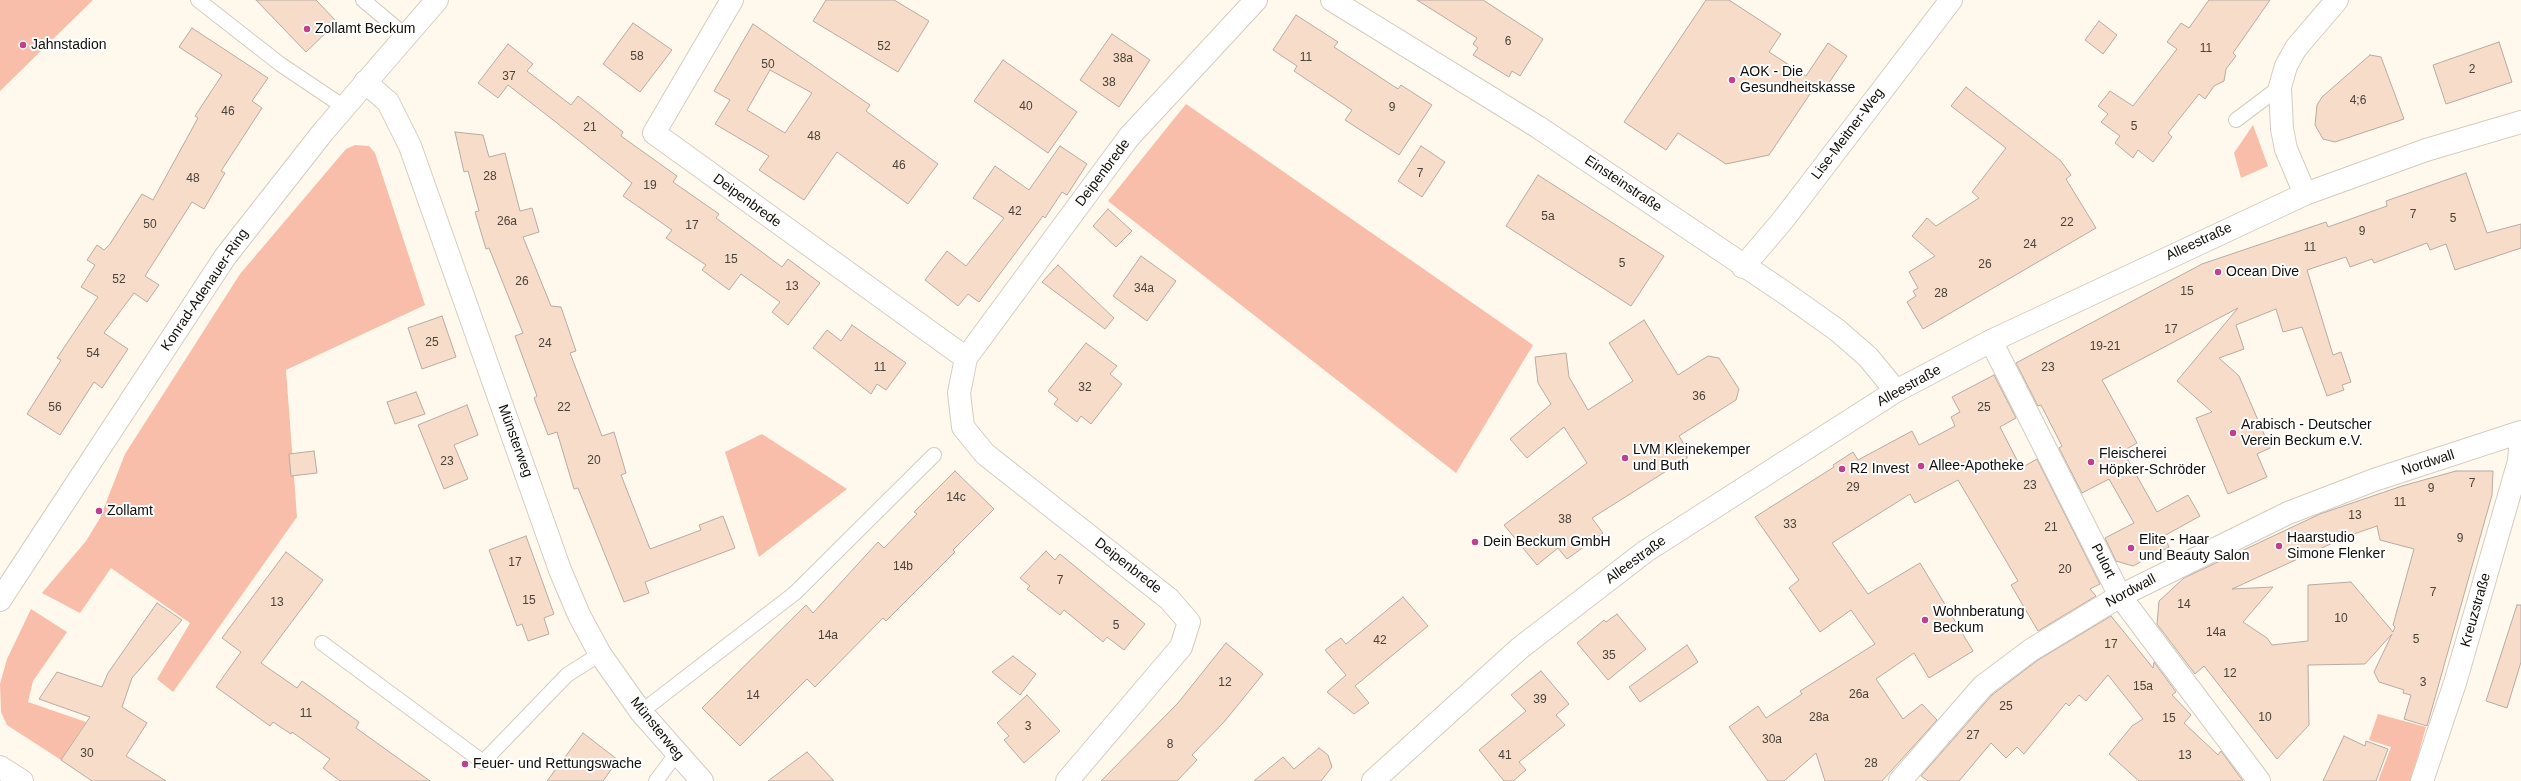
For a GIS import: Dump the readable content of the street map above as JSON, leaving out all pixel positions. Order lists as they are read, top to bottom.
{
  "streets": {
    "street": [
      "Lise-Meitner-Weg",
      "Deipenbrede",
      "Einsteinstraße",
      "Alleestraße",
      "Konrad-Adenauer-Ring",
      "Münsterweg",
      "Nordwall",
      "Pulort",
      "Kreuzstraße"
    ]
  },
  "crossings": [
    ["Lise-Meitner-Weg", "Einsteinstraße"],
    ["Einsteinstraße", "Alleestraße"],
    ["Alleestraße", "Pulort"],
    ["Konrad-Adenauer-Ring", "Münsterweg"],
    ["Nordwall", "Pulort"]
  ],
  "places": [
    "Zollamt Beckum",
    "Jahnstadion",
    "AOK - Die Gesundheitskasse",
    "Ocean Dive",
    "Arabisch - Deutscher Verein Beckum e.V.",
    "LVM Kleinekemper und Buth",
    "Fleischerei Höpker-Schröder",
    "Allee-Apotheke",
    "R2 Invest",
    "Zollamt",
    "Dein Beckum GmbH",
    "Haarstudio Simone Flenker",
    "Elite - Haar und Beauty Salon",
    "Wohnberatung Beckum",
    "Feuer- und Rettungswache"
  ],
  "house_numbers": [
    "6",
    "52",
    "11",
    "58",
    "11",
    "38a",
    "50",
    "2",
    "37",
    "38",
    "4;6",
    "40",
    "9",
    "46",
    "5",
    "21",
    "48",
    "46",
    "7",
    "28",
    "48",
    "19",
    "42",
    "7",
    "5a",
    "5",
    "26a",
    "22",
    "50",
    "17",
    "9",
    "24",
    "11",
    "15",
    "5",
    "26",
    "52",
    "26",
    "13",
    "34a",
    "15",
    "28",
    "17",
    "25",
    "24",
    "19-21",
    "54",
    "11",
    "23",
    "32",
    "36",
    "56",
    "22",
    "25",
    "20",
    "23",
    "7",
    "23",
    "29",
    "9",
    "14c",
    "11",
    "13",
    "38",
    "33",
    "21",
    "9",
    "17",
    "14b",
    "20",
    "7",
    "7",
    "15",
    "13",
    "14",
    "10",
    "5",
    "14a",
    "14a",
    "5",
    "42",
    "17",
    "35",
    "12",
    "12",
    "3",
    "15a",
    "26a",
    "14",
    "39",
    "25",
    "11",
    "28a",
    "10",
    "15",
    "3",
    "27",
    "30a",
    "8",
    "30",
    "41",
    "13",
    "28"
  ]
}
